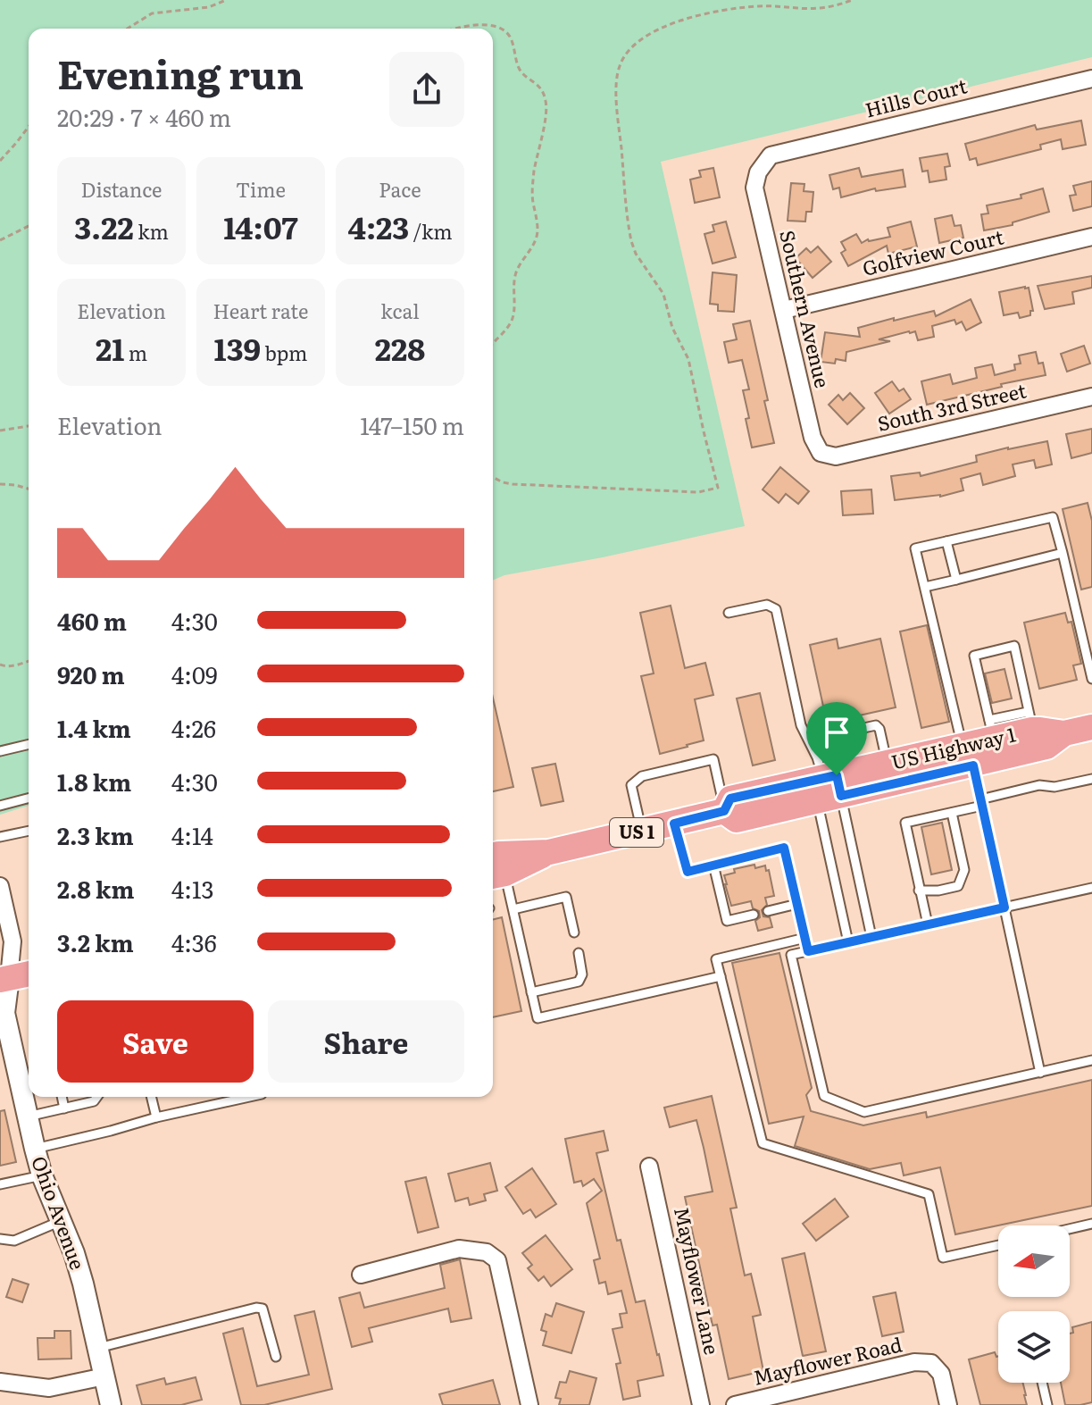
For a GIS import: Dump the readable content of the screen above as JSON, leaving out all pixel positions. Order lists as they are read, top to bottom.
{
  "streets": {
    "main road": ["US Highway 1", "US 1"],
    "street": [
      "Hills Court",
      "Golfview Court",
      "Southern Avenue",
      "South 3rd Street",
      "Ohio Avenue",
      "Mayflower Lane",
      "Mayflower Road"
    ]
  },
  "crossings": [
    ["Hills Court", "Southern Avenue"],
    ["Golfview Court", "Southern Avenue"],
    ["Southern Avenue", "South 3rd Street"]
  ],
  "north": "left",
  "page": {
    "heading": ["Evening run", "20:29 · 7 × 460 m"],
    "stats": [
      ["Distance", "3.22 km"],
      ["Time", "14:07"],
      ["Pace", "4:23 /km"],
      ["Elevation", "21 m"],
      ["Heart rate", "139 bpm"],
      ["kcal", "228"]
    ],
    "chart": ["Elevation", "147–150 m"],
    "list": [
      {
        "name": "460 m",
        "note": "4:30"
      },
      {
        "name": "920 m",
        "note": "4:09"
      },
      {
        "name": "1.4 km",
        "note": "4:26"
      },
      {
        "name": "1.8 km",
        "note": "4:30"
      },
      {
        "name": "2.3 km",
        "note": "4:14"
      },
      {
        "name": "2.8 km",
        "note": "4:13"
      },
      {
        "name": "3.2 km",
        "note": "4:36"
      }
    ],
    "buttons": ["Save", "Share"]
  }
}
